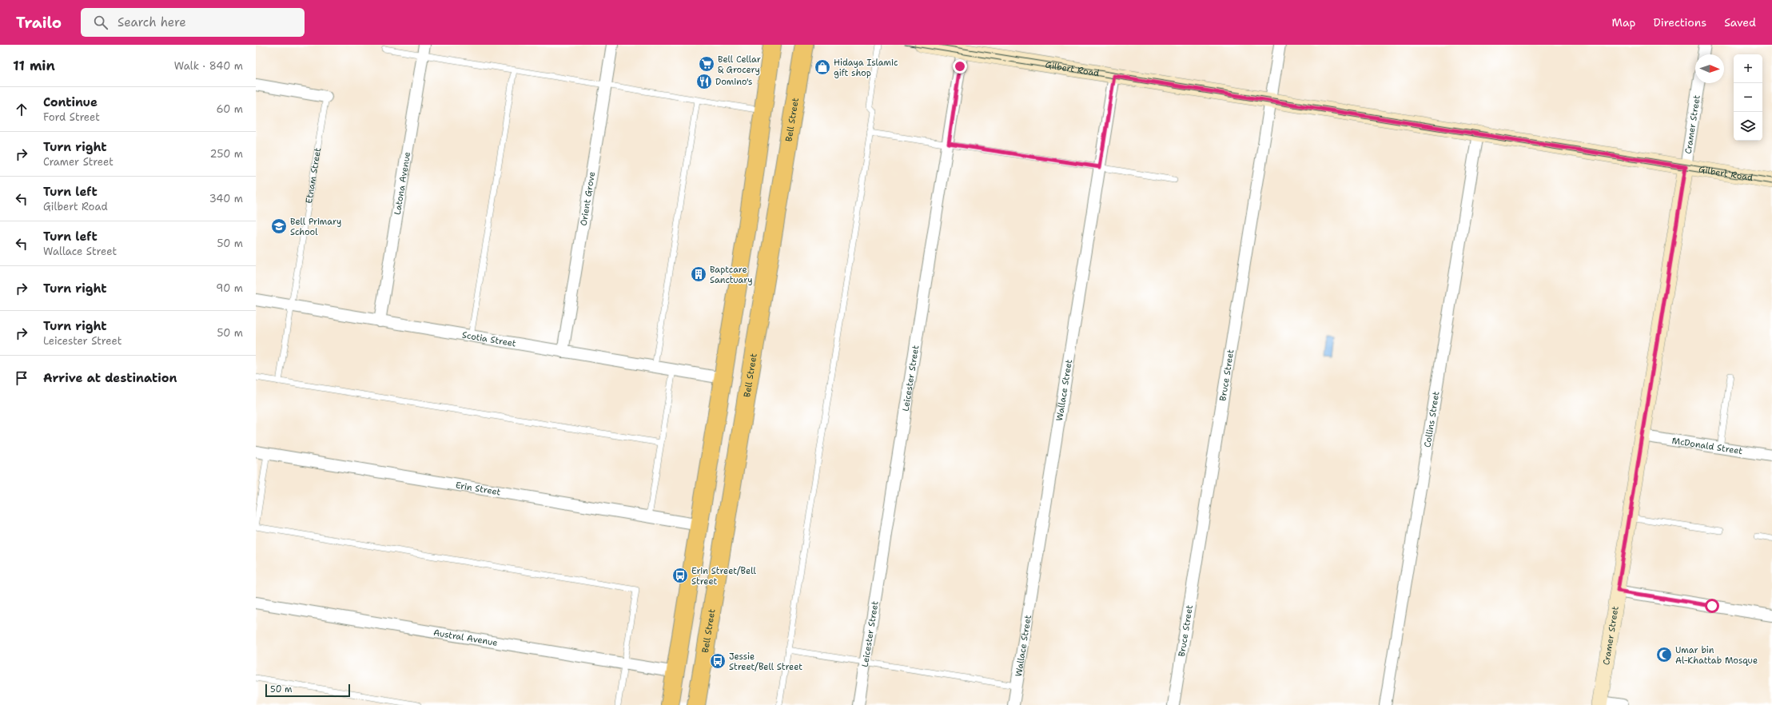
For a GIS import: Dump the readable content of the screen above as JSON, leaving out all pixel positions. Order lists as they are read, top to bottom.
{
  "streets": {
    "highway": ["Bell Street"],
    "street": [
      "Gilbert Road",
      "Cramer Street",
      "Etnam Street",
      "Latona Avenue",
      "Orient Grove",
      "Scotia Street",
      "Bruce Street",
      "Leicester Street",
      "Wallace Street",
      "Collins Street",
      "McDonald Street",
      "Erin Street",
      "Austral Avenue"
    ]
  },
  "crossings": [
    ["Gilbert Road", "Cramer Street"],
    ["Gilbert Road", "Bruce Street"],
    ["Gilbert Road", "Leicester Street"],
    ["Gilbert Road", "Wallace Street"],
    ["Gilbert Road", "Collins Street"],
    ["Cramer Street", "McDonald Street"],
    ["Etnam Street", "Scotia Street"],
    ["Latona Avenue", "Scotia Street"],
    ["Orient Grove", "Scotia Street"]
  ],
  "places": {
    "supermarket": ["Bell Cellar & Grocery"],
    "shop": ["Hidaya Islamic gift shop"],
    "restaurant": ["Domino's"],
    "school or university": ["Bell Primary School"],
    "building": ["Baptcare Sanctuary"],
    "bus stop": ["Erin Street/Bell Street", "Jessie Street/Bell Street"],
    "mosque": ["Umar bin Al-Khattab Mosque"]
  },
  "scale_bar": "50 m",
  "north": "right",
  "page": {
    "header": "Trailo",
    "search": "Search here",
    "nav": ["Map", "Directions", "Saved"],
    "heading": ["11 min", "Walk · 840 m"],
    "map_buttons": ["+", "−"],
    "list": [
      ["Continue", "Ford Street", "60 m"],
      ["Turn right", "Cramer Street", "250 m"],
      ["Turn left", "Gilbert Road", "340 m"],
      ["Turn left", "Wallace Street", "50 m"],
      ["Turn right", "90 m"],
      ["Turn right", "Leicester Street", "50 m"],
      "Arrive at destination"
    ],
    "scale": "50 m"
  }
}
